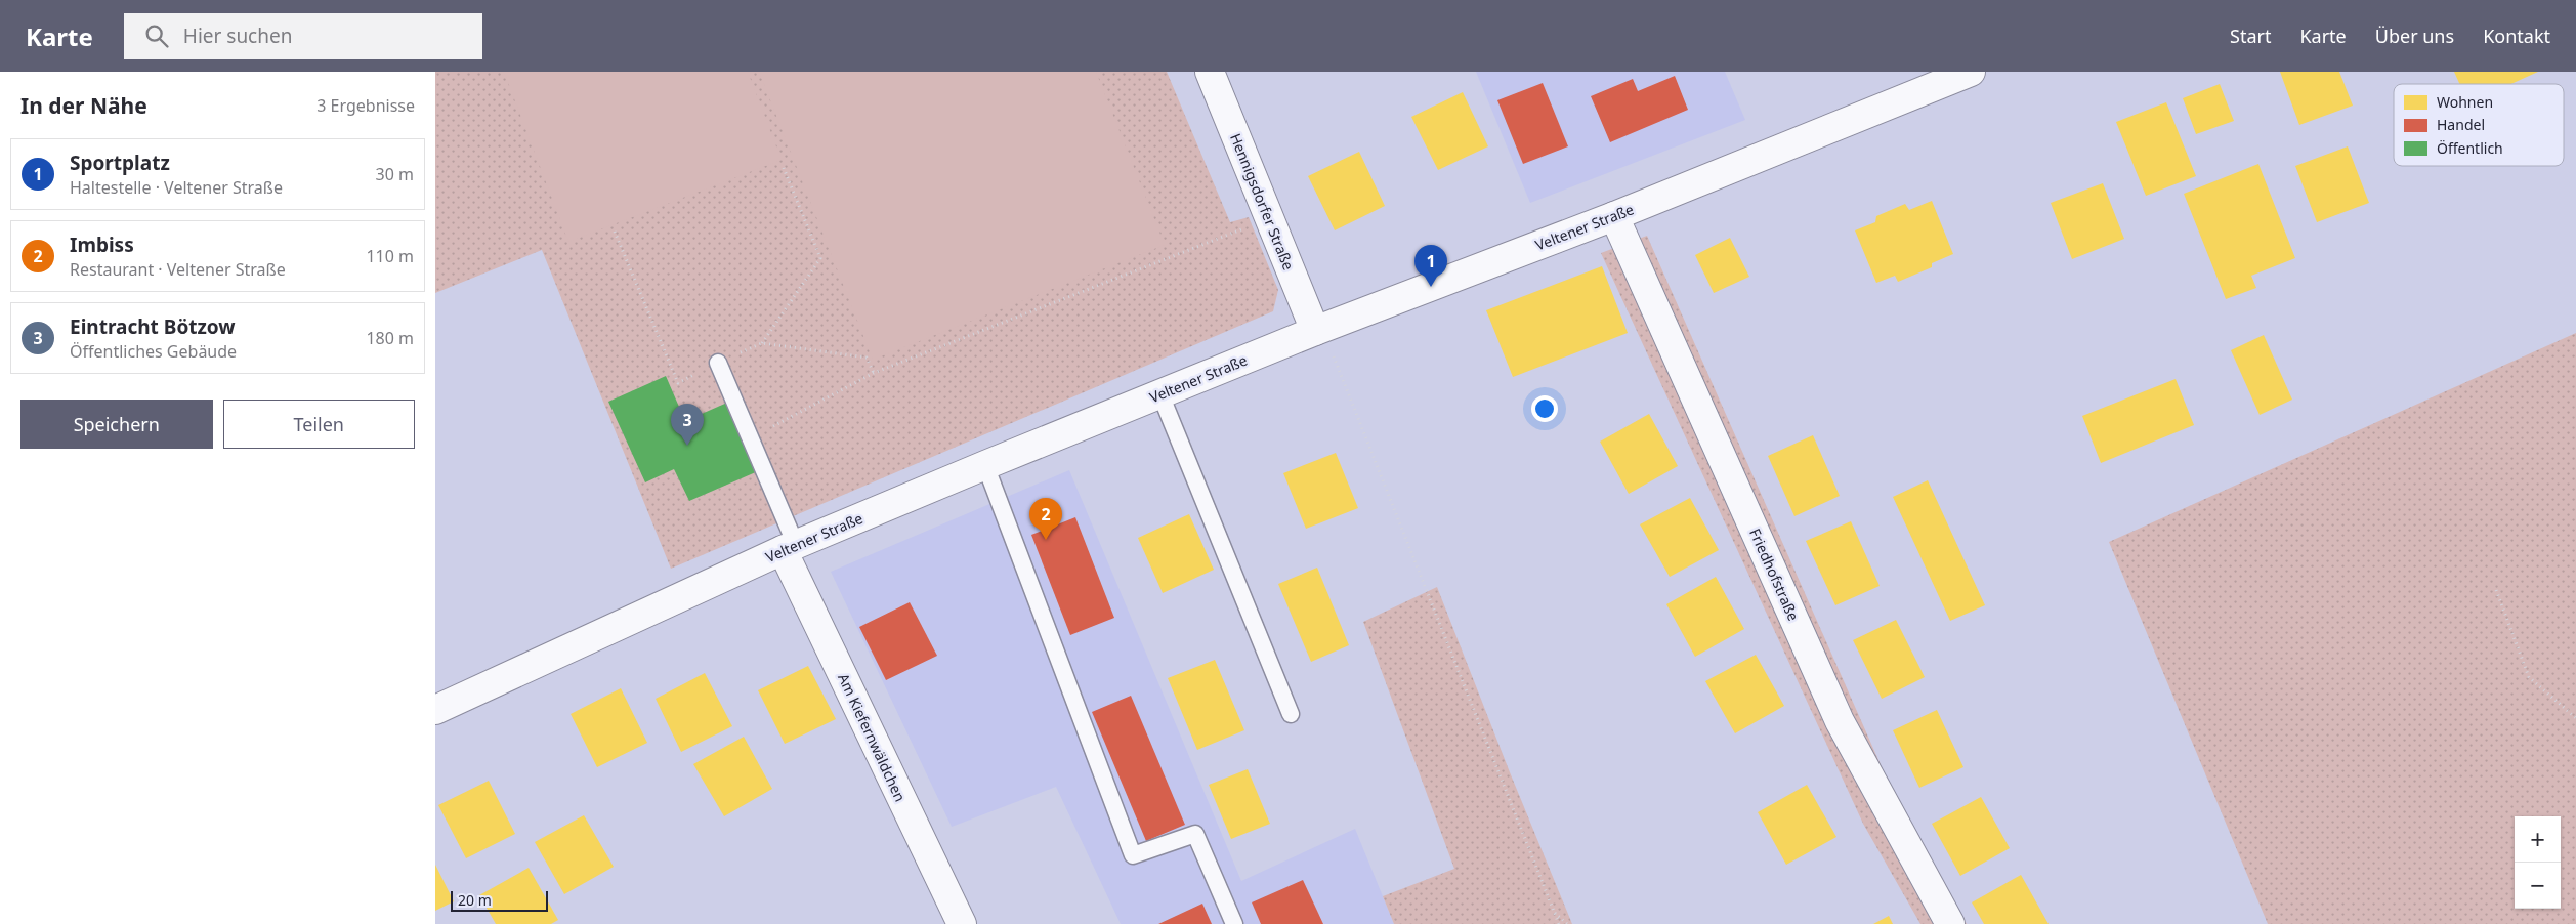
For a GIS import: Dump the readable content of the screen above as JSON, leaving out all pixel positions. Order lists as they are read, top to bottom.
{
  "streets": {
    "main road": [
      "Hennigsdorfer Straße",
      "Veltener Straße",
      "Friedhofstraße",
      "Am Kiefernwäldchen"
    ]
  },
  "crossings": [
    ["Hennigsdorfer Straße", "Veltener Straße"],
    ["Veltener Straße", "Friedhofstraße"],
    ["Veltener Straße", "Am Kiefernwäldchen"]
  ],
  "legend": ["Wohnen", "Handel", "Öffentlich"],
  "scale_bar": "20 m",
  "page": {
    "header": "Karte",
    "search": "Hier suchen",
    "nav": [
      "Start",
      "Karte",
      "Über uns",
      "Kontakt"
    ],
    "heading": ["In der Nähe", "3 Ergebnisse"],
    "list": [
      {
        "mark": "1",
        "name": "Sportplatz",
        "note": "Haltestelle · Veltener Straße",
        "value": "30 m"
      },
      {
        "mark": "2",
        "name": "Imbiss",
        "note": "Restaurant · Veltener Straße",
        "value": "110 m"
      },
      {
        "mark": "3",
        "name": "Eintracht Bötzow",
        "note": "Öffentliches Gebäude",
        "value": "180 m"
      }
    ],
    "pins": ["1", "3", "2"],
    "buttons": ["Speichern", "Teilen"],
    "map_buttons": ["+", "−"],
    "scale": "20 m"
  }
}
